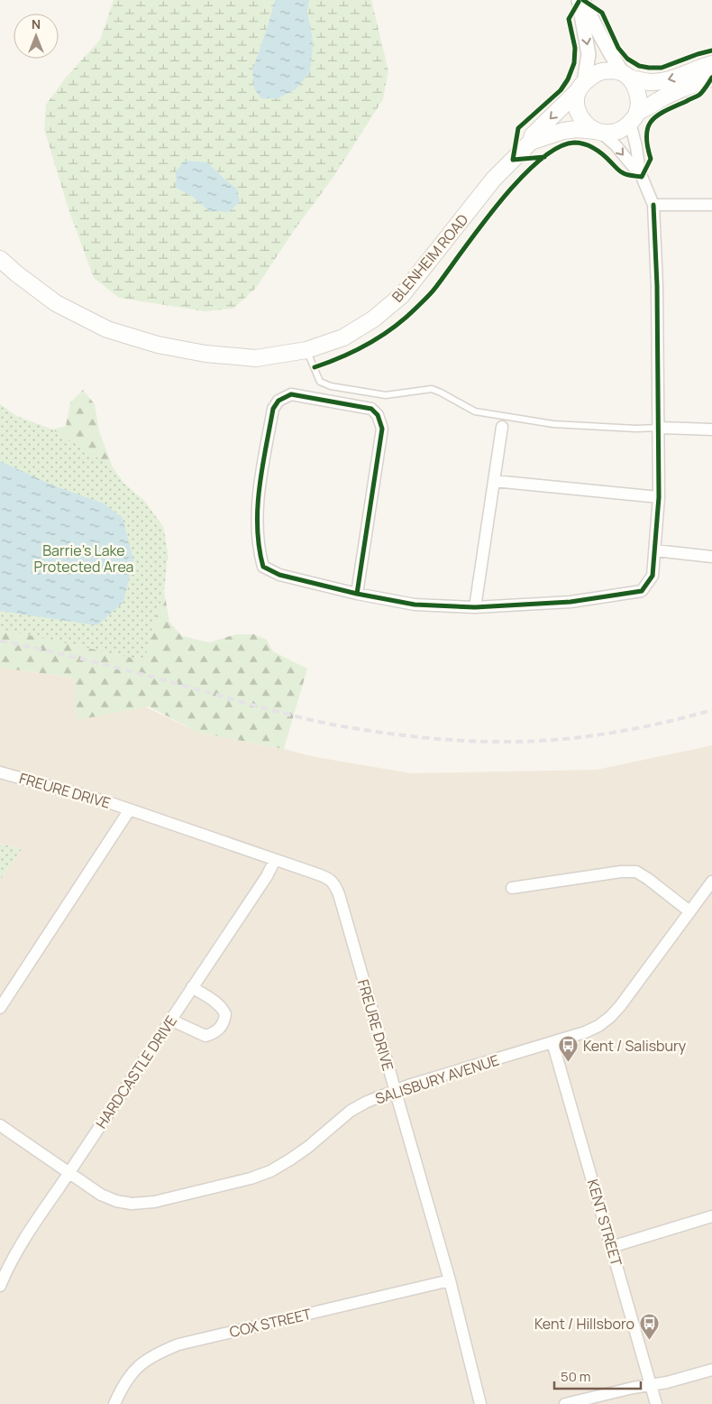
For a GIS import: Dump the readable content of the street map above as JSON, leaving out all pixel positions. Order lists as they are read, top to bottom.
{
  "streets": {
    "main road": ["BLENHEIM ROAD"],
    "street": [
      "FREURE DRIVE",
      "HARDCASTLE DRIVE",
      "SALISBURY AVENUE",
      "KENT STREET",
      "COX STREET"
    ]
  },
  "crossings": [
    ["FREURE DRIVE", "HARDCASTLE DRIVE"],
    ["FREURE DRIVE", "SALISBURY AVENUE"],
    ["FREURE DRIVE", "COX STREET"],
    ["HARDCASTLE DRIVE", "SALISBURY AVENUE"],
    ["SALISBURY AVENUE", "KENT STREET"]
  ],
  "parks": ["Barrie's Lake Protected Area"],
  "places": {
    "bus stop": ["Kent / Salisbury", "Kent / Hillsboro"]
  },
  "scale_bar": "50 m",
  "north": "top"
}
